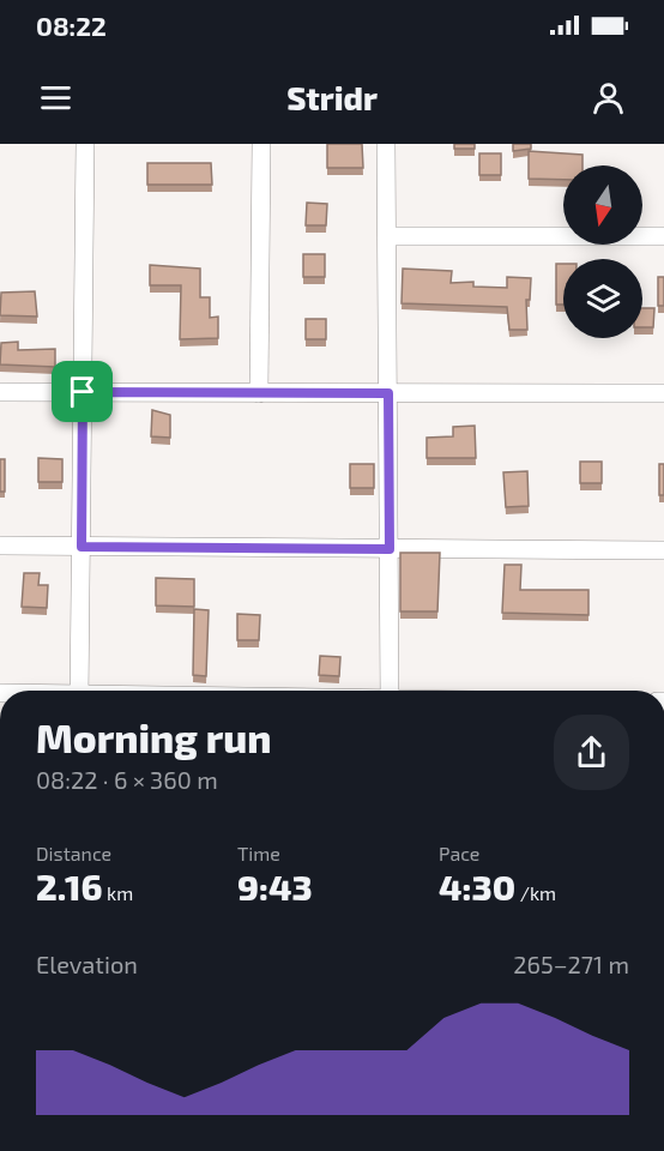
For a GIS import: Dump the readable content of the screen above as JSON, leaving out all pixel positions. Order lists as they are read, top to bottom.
{
  "north": "bottom",
  "page": {
    "status": "08:22",
    "header": "Stridr",
    "heading": ["Morning run", "08:22 · 6 × 360 m"],
    "stats": [
      ["Distance", "2.16 km"],
      ["Time", "9:43"],
      ["Pace", "4:30 /km"]
    ],
    "chart": ["Elevation", "265–271 m"]
  }
}
